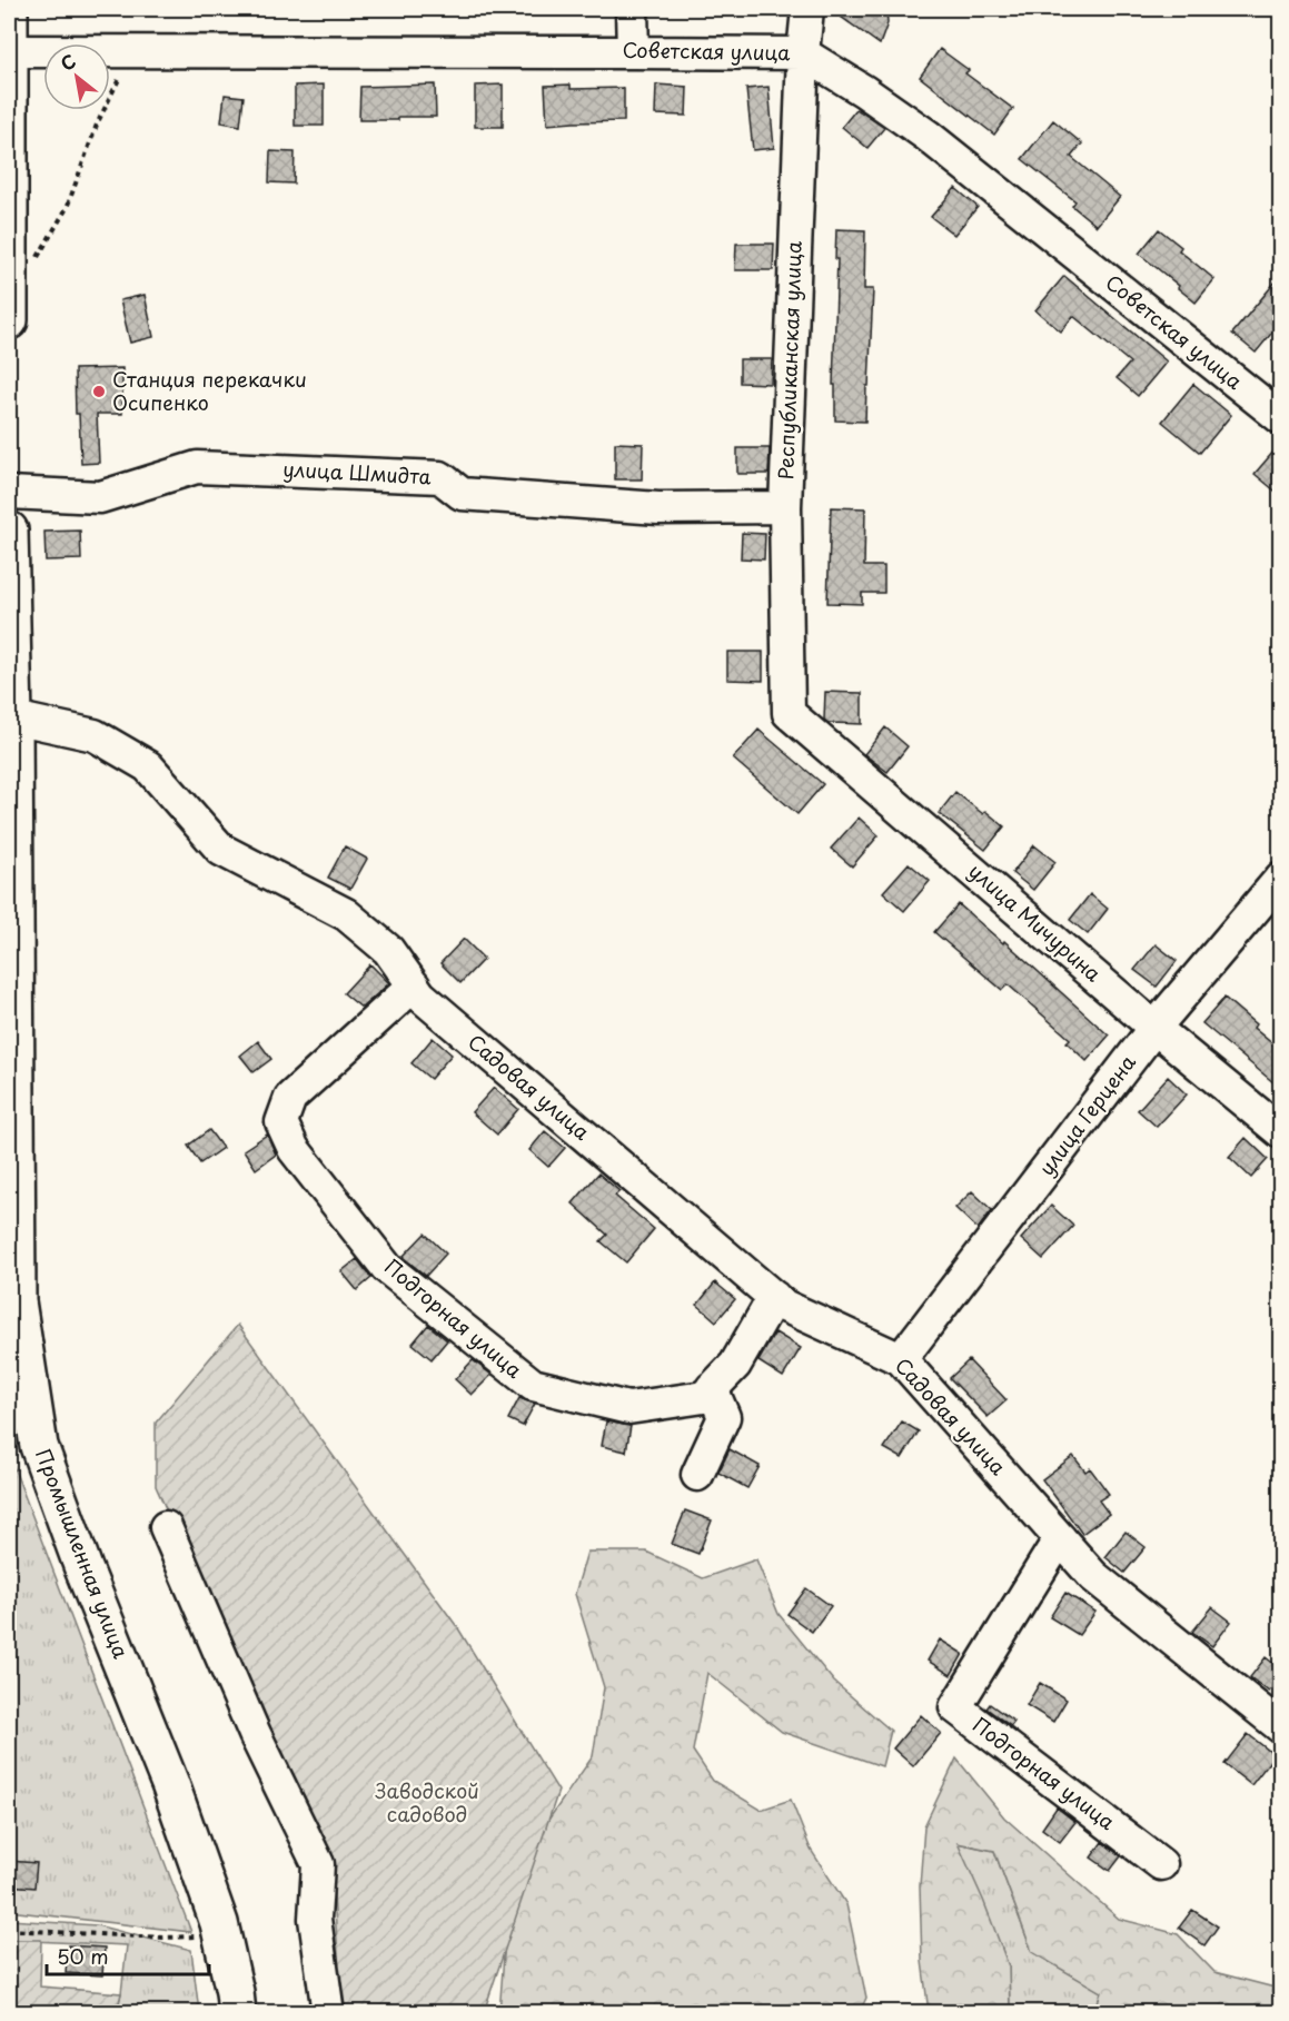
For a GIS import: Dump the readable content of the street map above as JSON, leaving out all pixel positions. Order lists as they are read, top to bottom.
{
  "streets": {
    "main road": ["Промышленная улица"],
    "street": [
      "Советская улица",
      "Республиканская улица",
      "улица Шмидта",
      "улица Мичурина",
      "Садовая улица",
      "улица Герцена",
      "Подгорная улица"
    ]
  },
  "crossings": [
    ["Советская улица", "Республиканская улица"],
    ["Республиканская улица", "улица Шмидта"],
    ["Республиканская улица", "улица Мичурина"],
    ["улица Мичурина", "улица Герцена"],
    ["Садовая улица", "улица Герцена"],
    ["Садовая улица", "Подгорная улица"],
    ["Садовая улица", "Промышленная улица"]
  ],
  "parks": ["Заводской садовод"],
  "places": ["Станция перекачки Осипенко"],
  "scale_bar": "50 m",
  "north": "top left"
}
